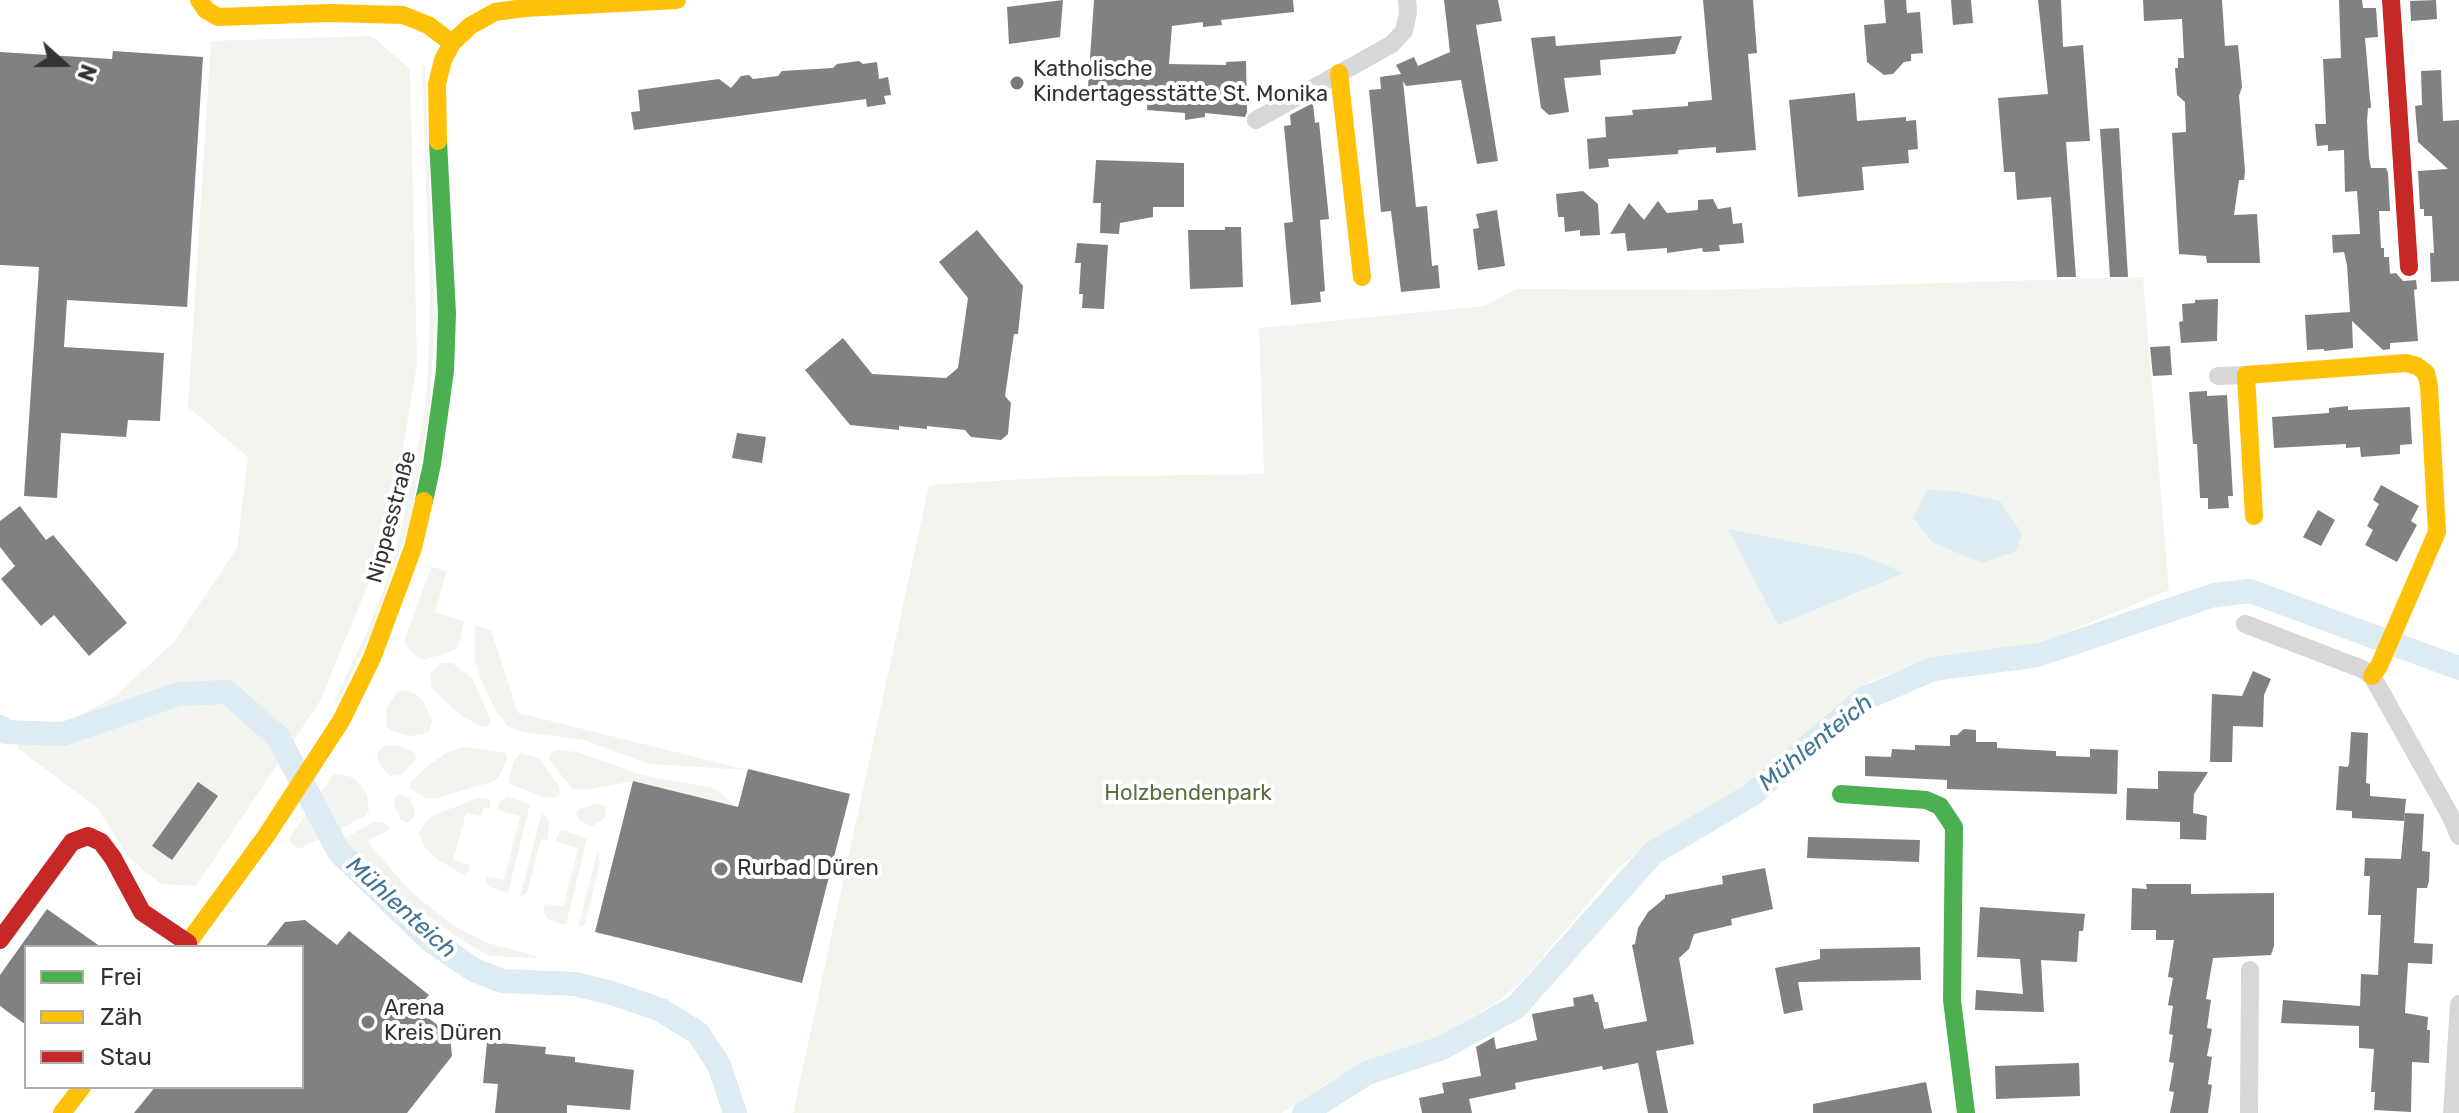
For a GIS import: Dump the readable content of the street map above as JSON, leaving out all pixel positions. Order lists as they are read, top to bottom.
{
  "streets": {
    "street": ["Nippesstraße"]
  },
  "water": ["Mühlenteich"],
  "parks": ["Holzbendenpark"],
  "places": ["Katholische Kindertagesstätte St. Monika", "Rurbad Düren", "Arena Kreis Düren"],
  "legend": ["Frei", "Zäh", "Stau"],
  "north": "right"
}
